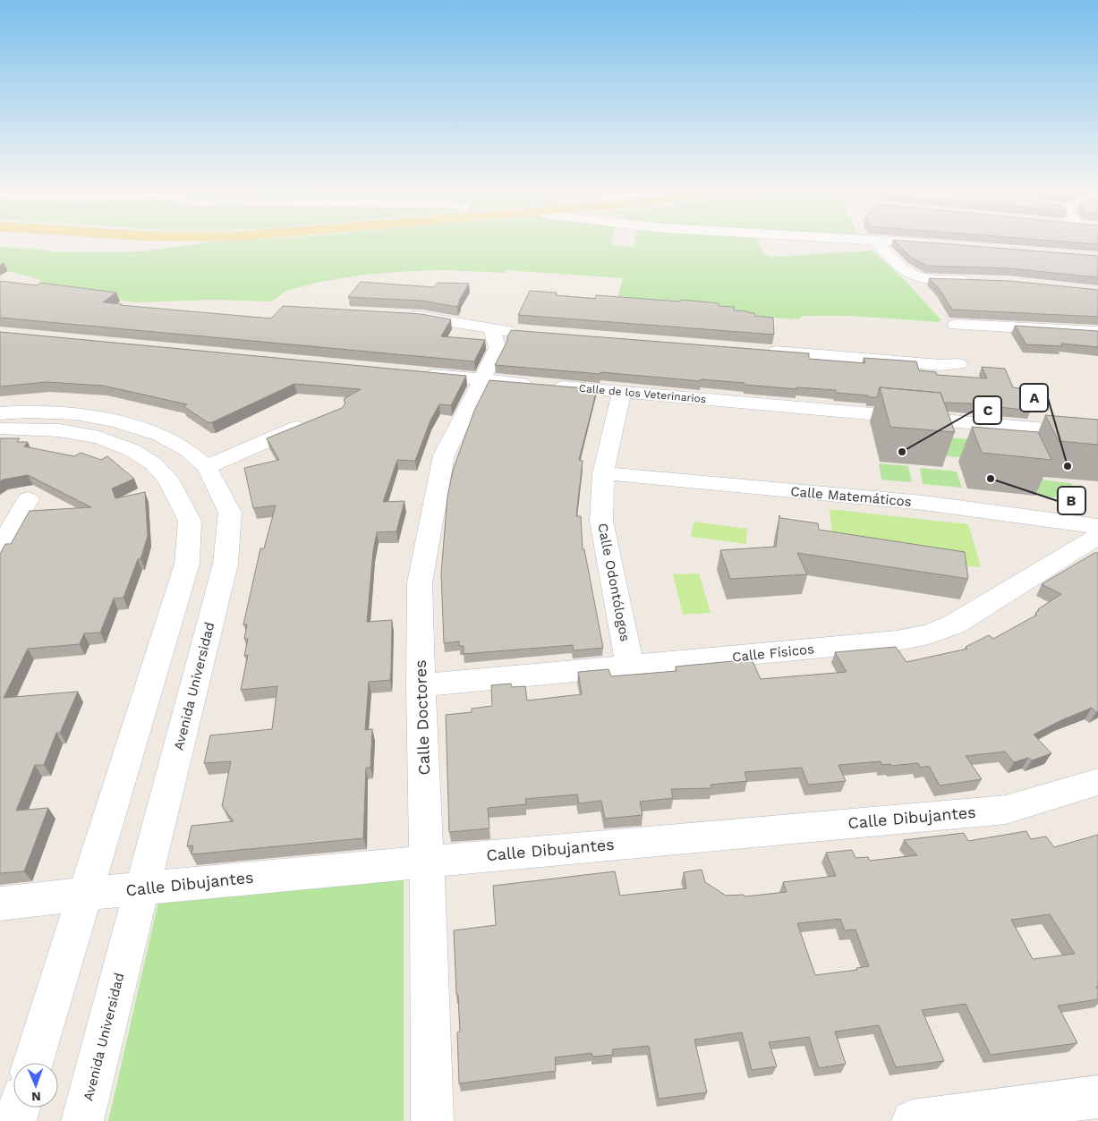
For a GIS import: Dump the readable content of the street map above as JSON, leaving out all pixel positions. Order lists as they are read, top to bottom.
{
  "streets": {
    "street": [
      "Calle de los Veterinarios",
      "Calle Matemáticos",
      "Calle Odontólogos",
      "Calle Físicos",
      "Avenida Universidad",
      "Calle Doctores",
      "Calle Dibujantes"
    ]
  },
  "crossings": [
    ["Calle de los Veterinarios", "Calle Odontólogos"],
    ["Calle de los Veterinarios", "Calle Doctores"],
    ["Calle Matemáticos", "Calle Odontólogos"],
    ["Calle Odontólogos", "Calle Físicos"],
    ["Calle Físicos", "Calle Doctores"],
    ["Avenida Universidad", "Calle Dibujantes"],
    ["Calle Doctores", "Calle Dibujantes"]
  ],
  "places": ["C", "A", "B"],
  "north": "bottom"
}
